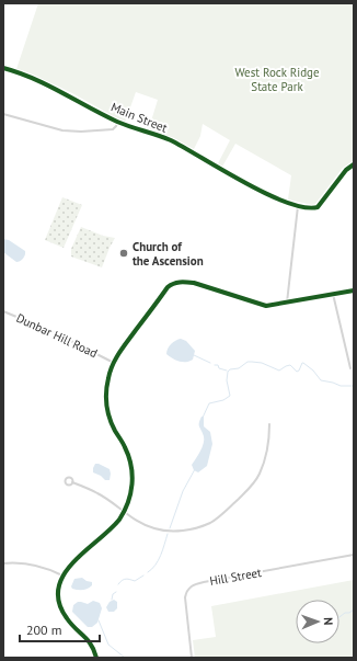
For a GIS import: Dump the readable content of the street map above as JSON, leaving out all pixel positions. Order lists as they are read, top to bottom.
{
  "streets": {
    "street": ["Main Street", "Dunbar Hill Road", "Hill Street"]
  },
  "parks": ["West Rock Ridge State Park"],
  "places": ["Church of the Ascension"],
  "scale_bar": "200 m",
  "north": "right"
}
